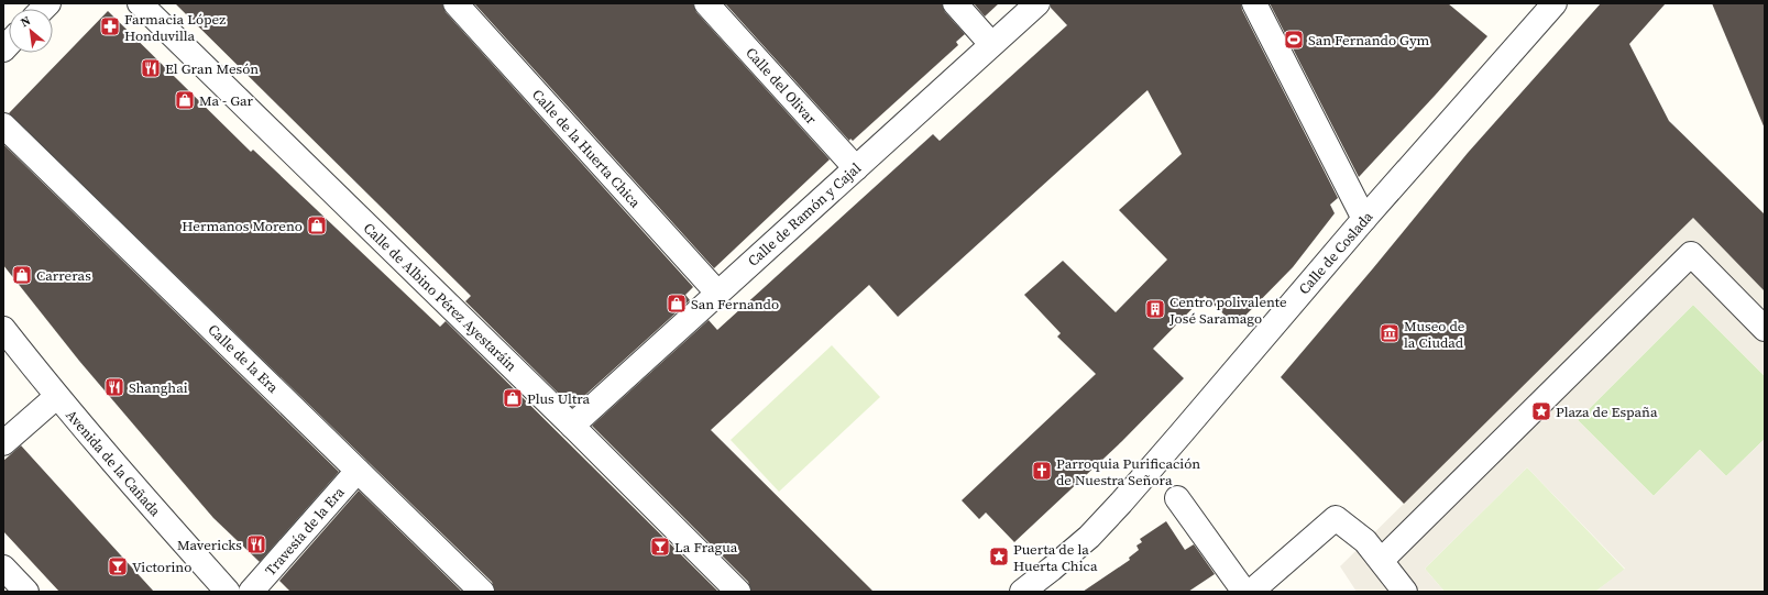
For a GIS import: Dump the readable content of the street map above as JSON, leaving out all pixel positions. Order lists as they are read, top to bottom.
{
  "streets": {
    "street": [
      "Calle del Olivar",
      "Calle de la Huerta Chica",
      "Calle de Ramón y Cajal",
      "Calle de Coslada",
      "Calle de Albino Pérez Ayestaráin",
      "Calle de la Era",
      "Avenida de la Cañada",
      "Travesía de la Era"
    ]
  },
  "crossings": [
    ["Calle del Olivar", "Calle de Ramón y Cajal"],
    ["Calle de la Huerta Chica", "Calle de Ramón y Cajal"],
    ["Calle de Ramón y Cajal", "Calle de Albino Pérez Ayestaráin"],
    ["Calle de la Era", "Travesía de la Era"]
  ],
  "places": {
    "pharmacy": ["Farmacia López Honduvilla"],
    "sports": ["San Fernando Gym"],
    "restaurant": ["El Gran Mesón", "Shanghai", "Mavericks"],
    "shop": [
      "Ma - Gar",
      "Hermanos Moreno",
      "Carreras",
      "San Fernando",
      "Plus Ultra"
    ],
    "building": ["Centro polivalente José Saramago"],
    "museum": ["Museo de la Ciudad"],
    "place": ["Plaza de España", "Puerta de la Huerta Chica"],
    "church": ["Parroquia Purificación de Nuestra Señora"],
    "bar": ["La Fragua", "Victorino"]
  },
  "north": "top left"
}
